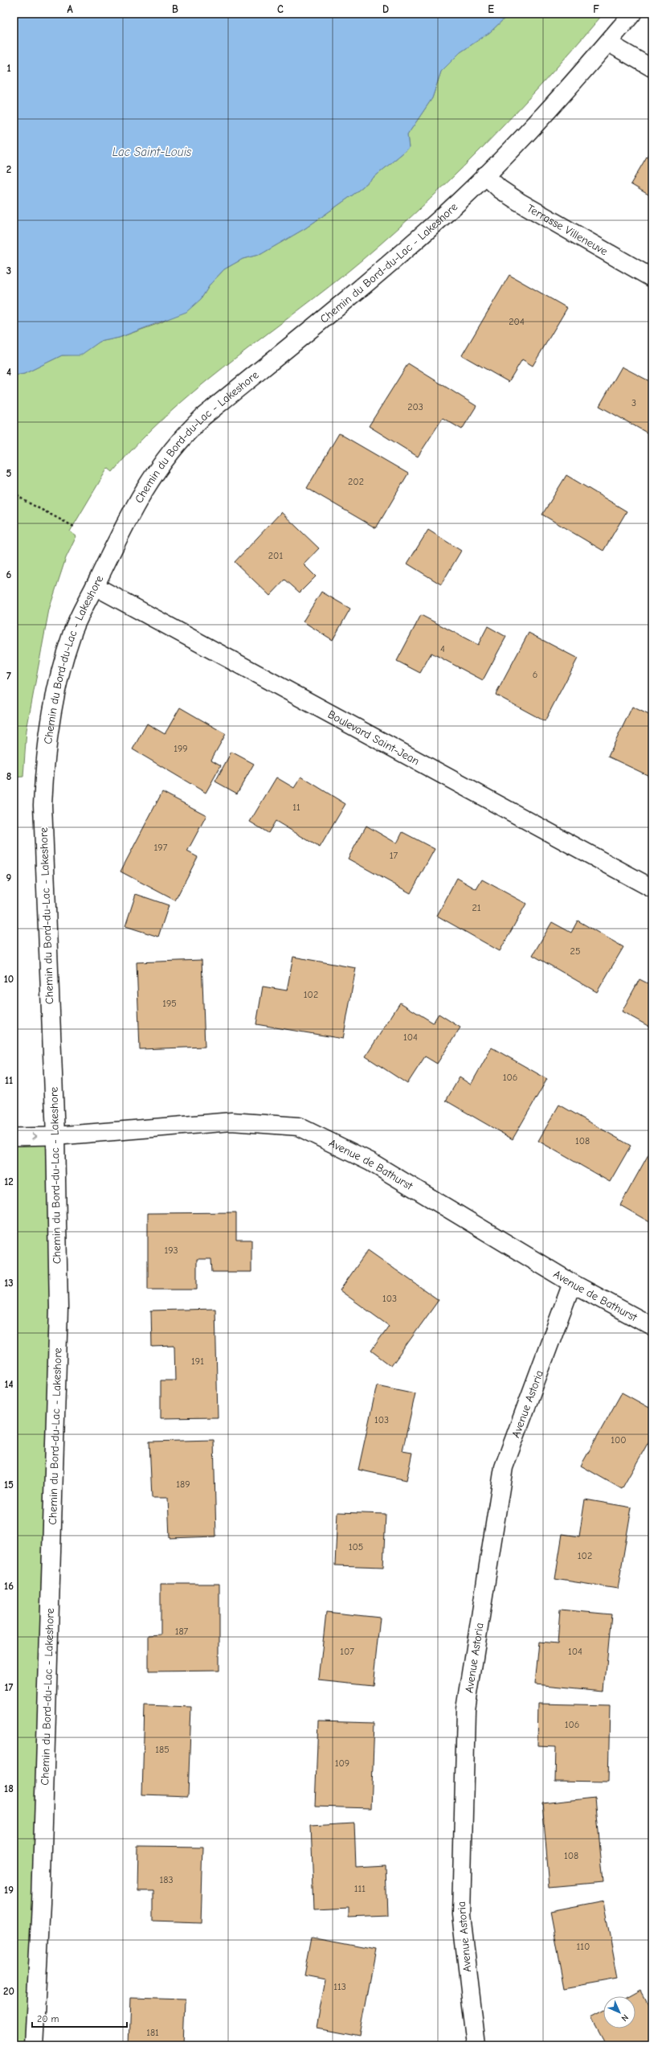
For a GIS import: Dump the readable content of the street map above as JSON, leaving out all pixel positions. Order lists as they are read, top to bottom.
{
  "streets": {
    "street": [
      "Terrasse Villeneuve",
      "Chemin du Bord-du-Lac - Lakeshore",
      "Boulevard Saint-Jean",
      "Avenue de Bathurst",
      "Avenue Astoria"
    ]
  },
  "crossings": [
    ["Terrasse Villeneuve", "Chemin du Bord-du-Lac - Lakeshore"],
    ["Chemin du Bord-du-Lac - Lakeshore", "Boulevard Saint-Jean"],
    ["Chemin du Bord-du-Lac - Lakeshore", "Avenue de Bathurst"],
    ["Avenue de Bathurst", "Avenue Astoria"]
  ],
  "water": ["Lac Saint-Louis"],
  "house_numbers": [
    "204",
    "3",
    "203",
    "202",
    "201",
    "4",
    "6",
    "199",
    "11",
    "197",
    "17",
    "21",
    "25",
    "102",
    "195",
    "104",
    "106",
    "108",
    "193",
    "103",
    "191",
    "103",
    "100",
    "189",
    "105",
    "102",
    "187",
    "107",
    "104",
    "106",
    "185",
    "109",
    "108",
    "183",
    "111",
    "110",
    "113",
    "181"
  ],
  "scale_bar": "20 m",
  "north": "bottom right",
  "grid": {
    "columns": [
      "A",
      "B",
      "C",
      "D",
      "E",
      "F"
    ],
    "rows": [
      "1",
      "2",
      "3",
      "4",
      "5",
      "6",
      "7",
      "8",
      "9",
      "10",
      "11",
      "12",
      "13",
      "14",
      "15",
      "16",
      "17",
      "18",
      "19",
      "20"
    ]
  }
}
